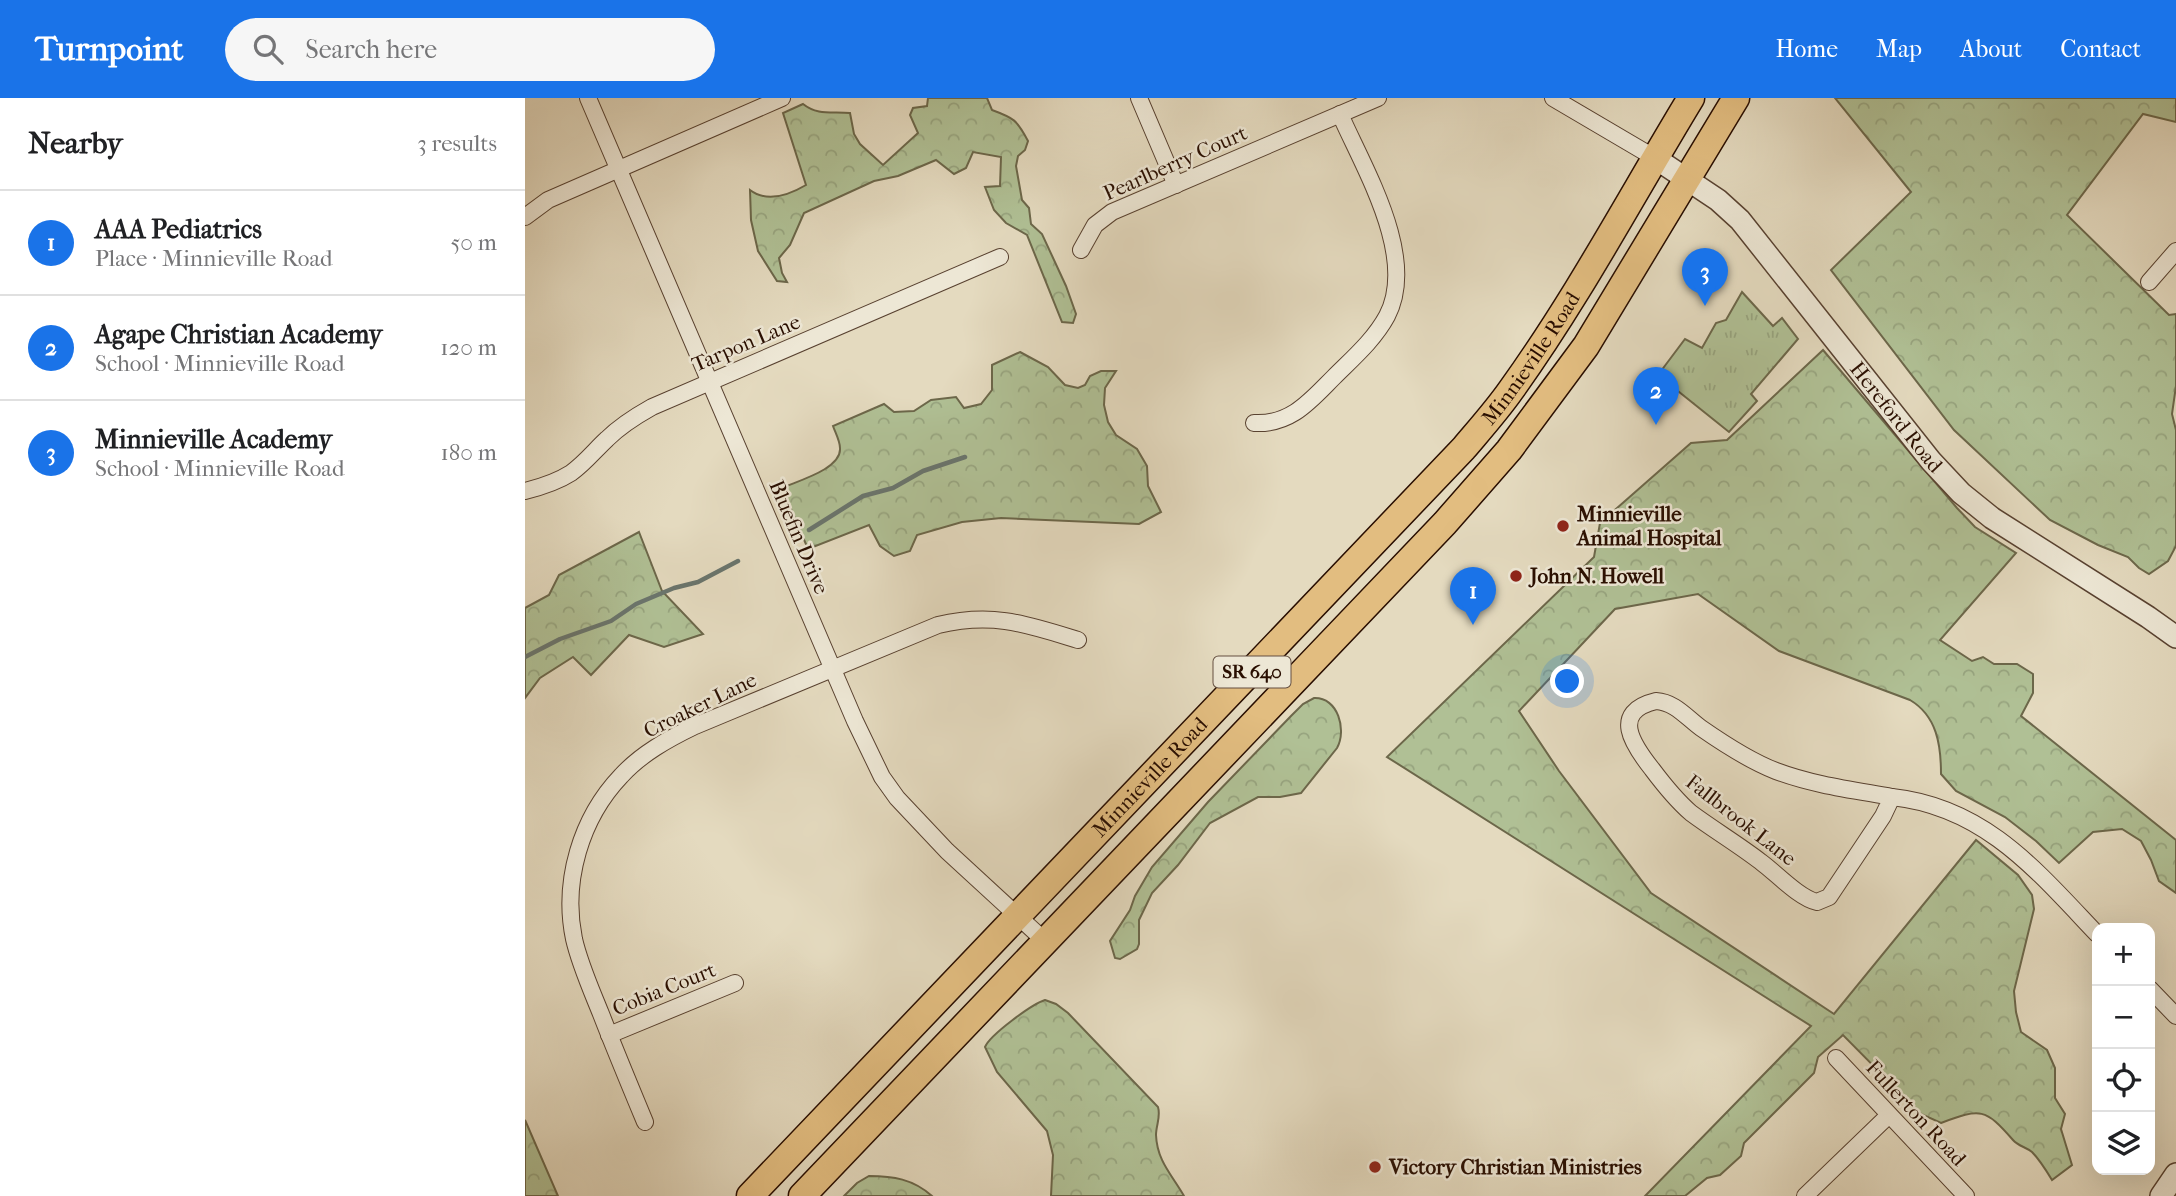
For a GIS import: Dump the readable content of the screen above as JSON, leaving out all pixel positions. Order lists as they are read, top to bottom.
{
  "streets": {
    "main road": ["Minnieville Road", "SR 640"],
    "street": [
      "Pearlberry Court",
      "Tarpon Lane",
      "Hereford Road",
      "Bluefin Drive",
      "Croaker Lane",
      "Fallbrook Lane",
      "Cobia Court",
      "Fullerton Road"
    ]
  },
  "crossings": [
    ["Tarpon Lane", "Bluefin Drive"],
    ["Minnieville Road", "Hereford Road"],
    ["Minnieville Road", "Bluefin Drive"],
    ["Bluefin Drive", "Croaker Lane"],
    ["Croaker Lane", "Cobia Court"]
  ],
  "places": ["Minnieville Animal Hospital", "John N. Howell", "Victory Christian Ministries"],
  "page": {
    "header": "Turnpoint",
    "search": "Search here",
    "nav": [
      "Home",
      "Map",
      "About",
      "Contact"
    ],
    "heading": ["Nearby", "3 results"],
    "list": [
      {
        "mark": "1",
        "name": "AAA Pediatrics",
        "note": "Place · Minnieville Road",
        "value": "50 m"
      },
      {
        "mark": "2",
        "name": "Agape Christian Academy",
        "note": "School · Minnieville Road",
        "value": "120 m"
      },
      {
        "mark": "3",
        "name": "Minnieville Academy",
        "note": "School · Minnieville Road",
        "value": "180 m"
      }
    ],
    "pins": ["3", "2", "1"],
    "map_buttons": ["+", "−"]
  }
}
